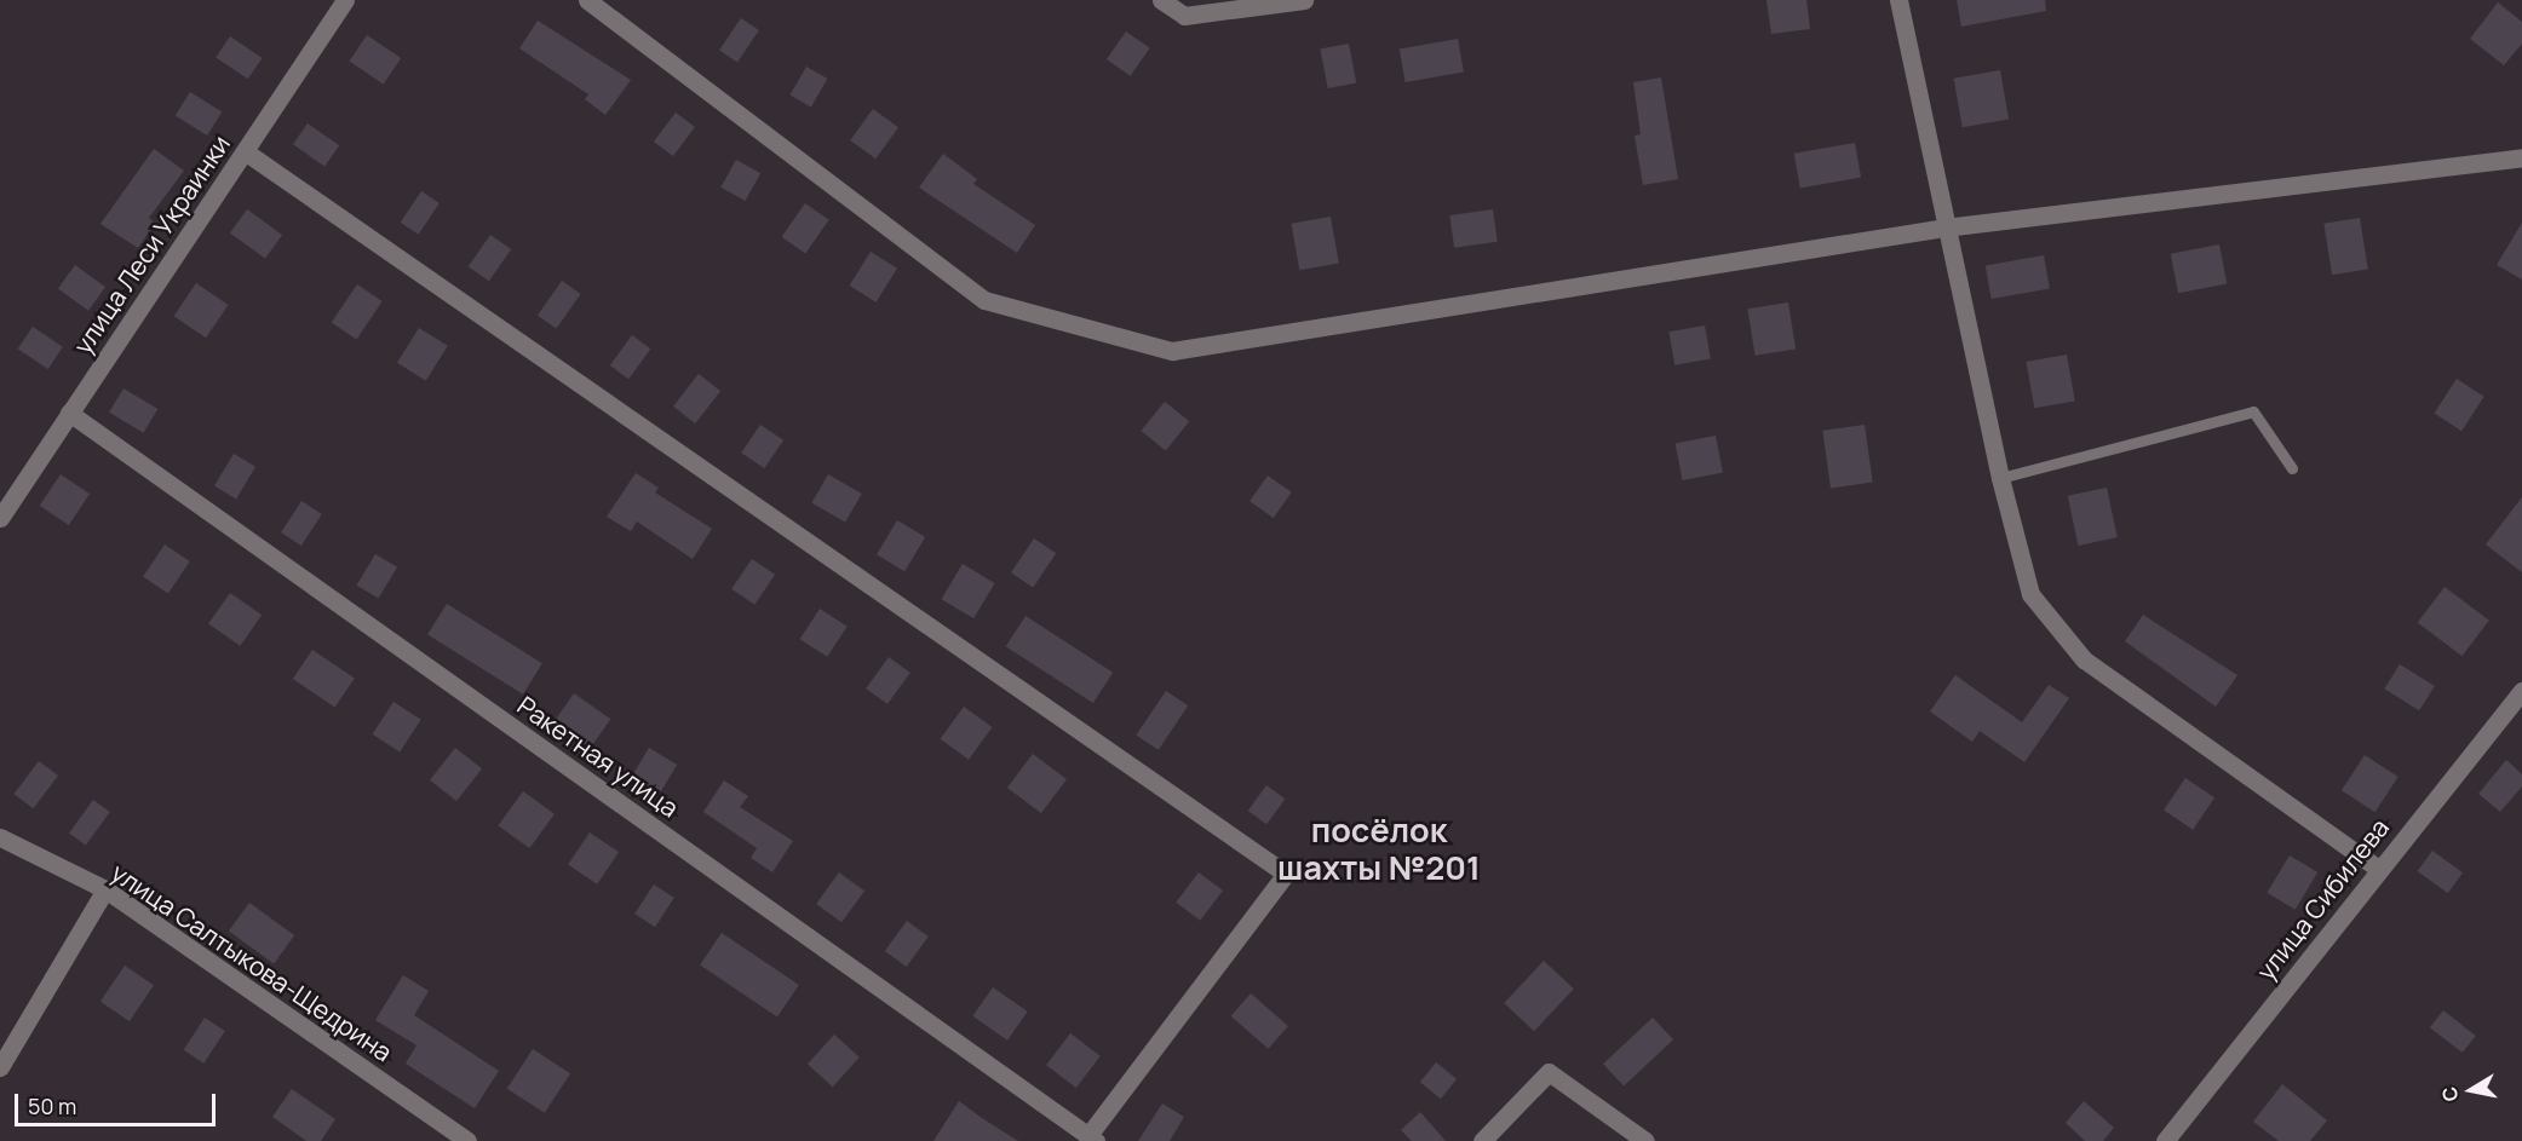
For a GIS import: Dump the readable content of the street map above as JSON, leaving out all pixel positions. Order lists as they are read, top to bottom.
{
  "streets": {
    "street": [
      "улица Леси Украинки",
      "Ракетная улица",
      "улица Сибилева",
      "улица Салтыкова-Щедрина"
    ]
  },
  "crossings": [
    ["улица Леси Украинки", "Ракетная улица"]
  ],
  "districts": ["посёлок шахты №201"],
  "scale_bar": "50 m",
  "north": "left"
}
